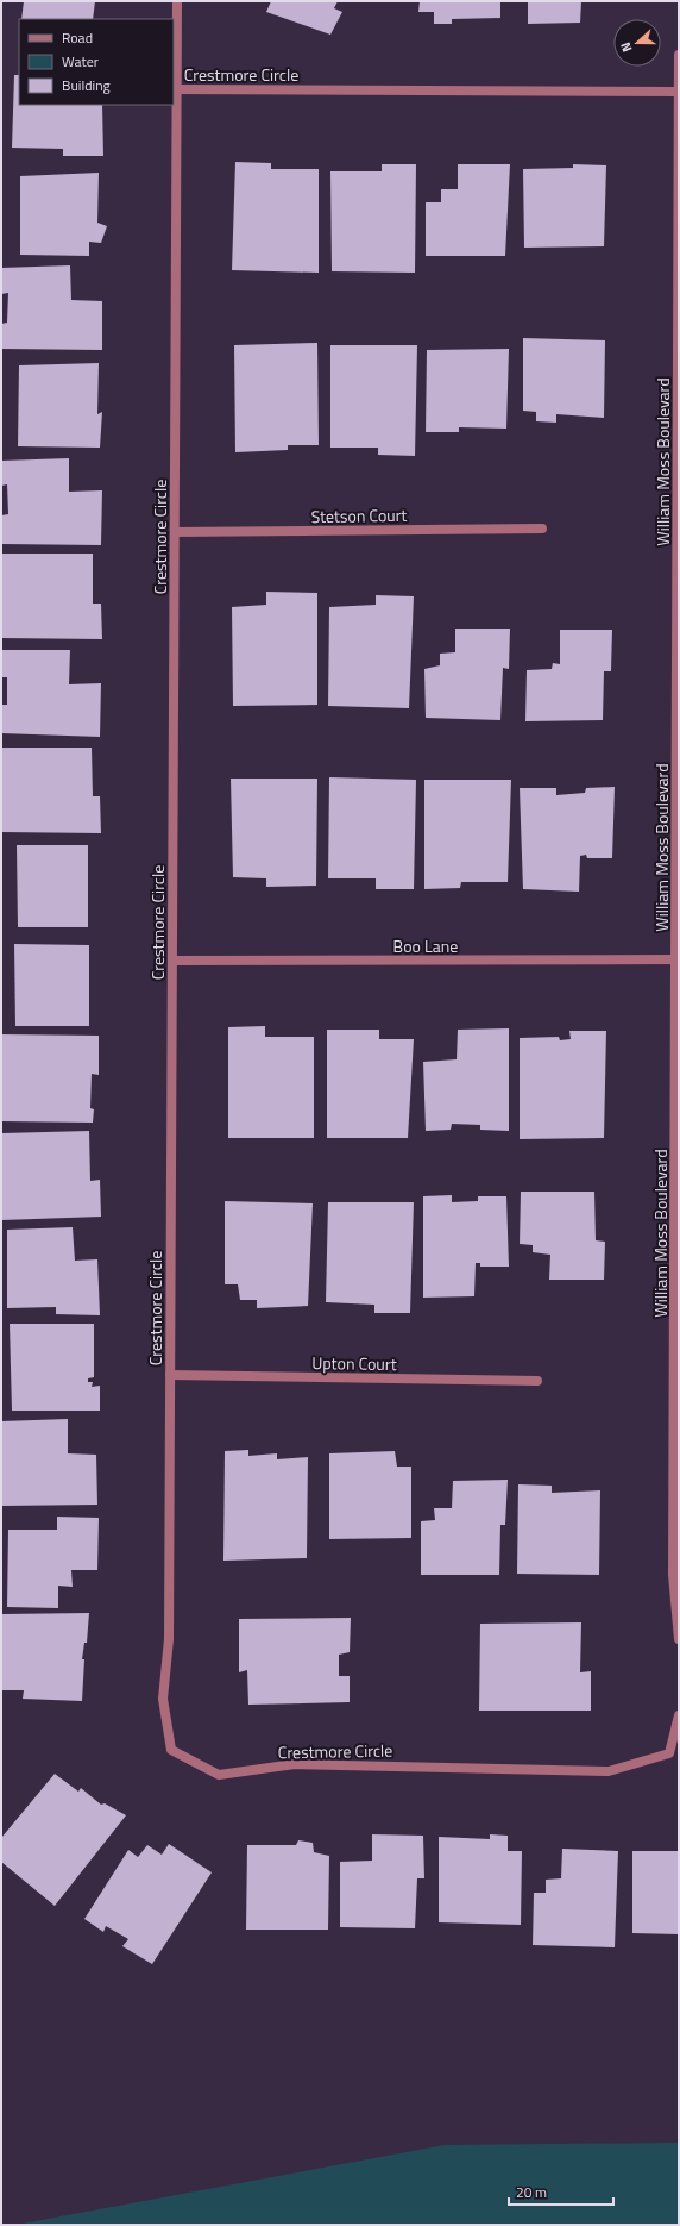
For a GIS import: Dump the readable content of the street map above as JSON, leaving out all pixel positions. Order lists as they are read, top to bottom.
{
  "streets": {
    "street": [
      "Crestmore Circle",
      "William Moss Boulevard",
      "Stetson Court",
      "Boo Lane",
      "Upton Court"
    ]
  },
  "crossings": [
    ["Crestmore Circle", "William Moss Boulevard"],
    ["Crestmore Circle", "Stetson Court"],
    ["Crestmore Circle", "Boo Lane"],
    ["Crestmore Circle", "Upton Court"],
    ["William Moss Boulevard", "Boo Lane"]
  ],
  "legend": ["Road", "Water", "Building"],
  "scale_bar": "20 m",
  "north": "left"
}
